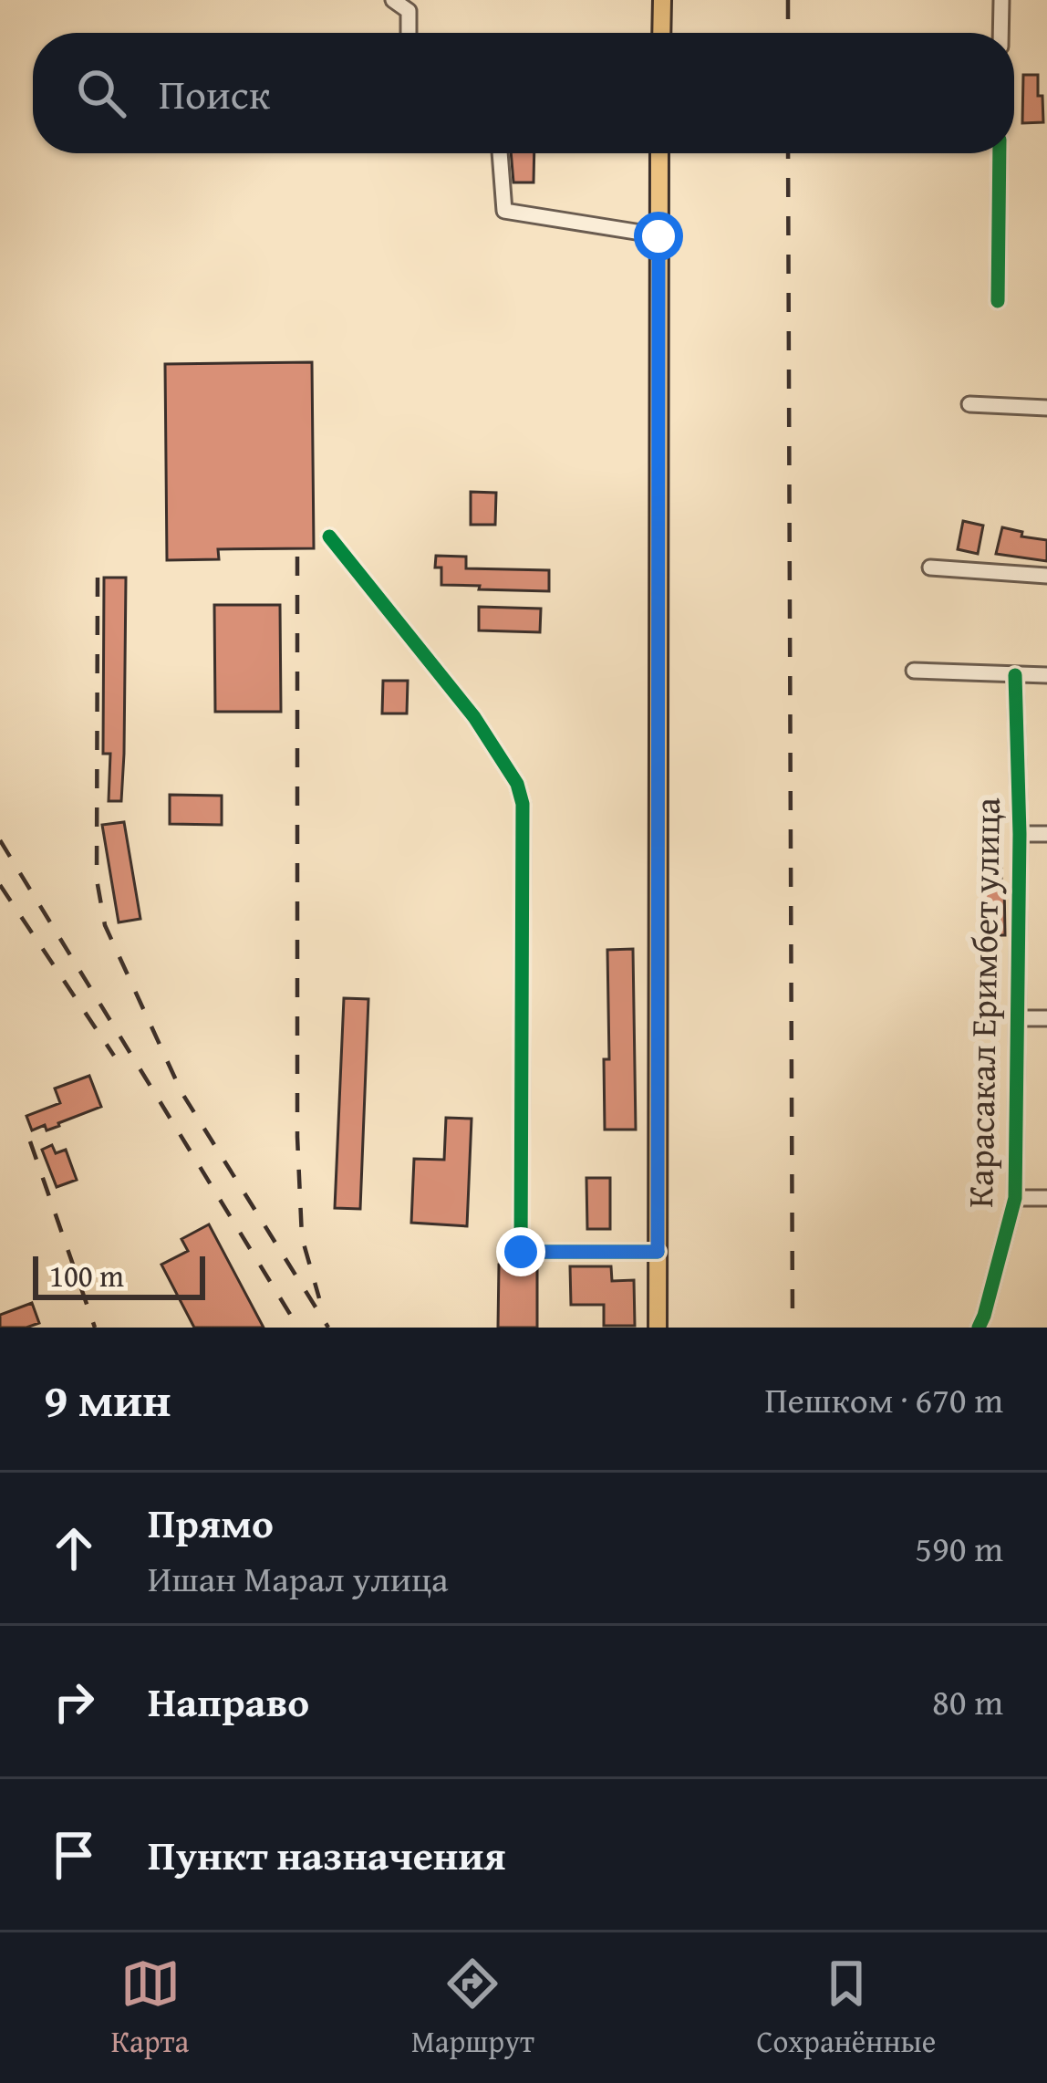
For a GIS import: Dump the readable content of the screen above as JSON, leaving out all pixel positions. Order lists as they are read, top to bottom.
{
  "streets": {
    "street": ["Карасакал Еримбет улица"]
  },
  "scale_bar": "100 m",
  "page": {
    "search": "Поиск",
    "scale": "100 m",
    "heading": ["9 мин", "Пешком · 670 m"],
    "list": [
      ["Прямо", "Ишан Марал улица", "590 m"],
      ["Направо", "80 m"],
      "Пункт назначения"
    ],
    "nav": ["Карта", "Маршрут", "Сохранённые"]
  }
}
